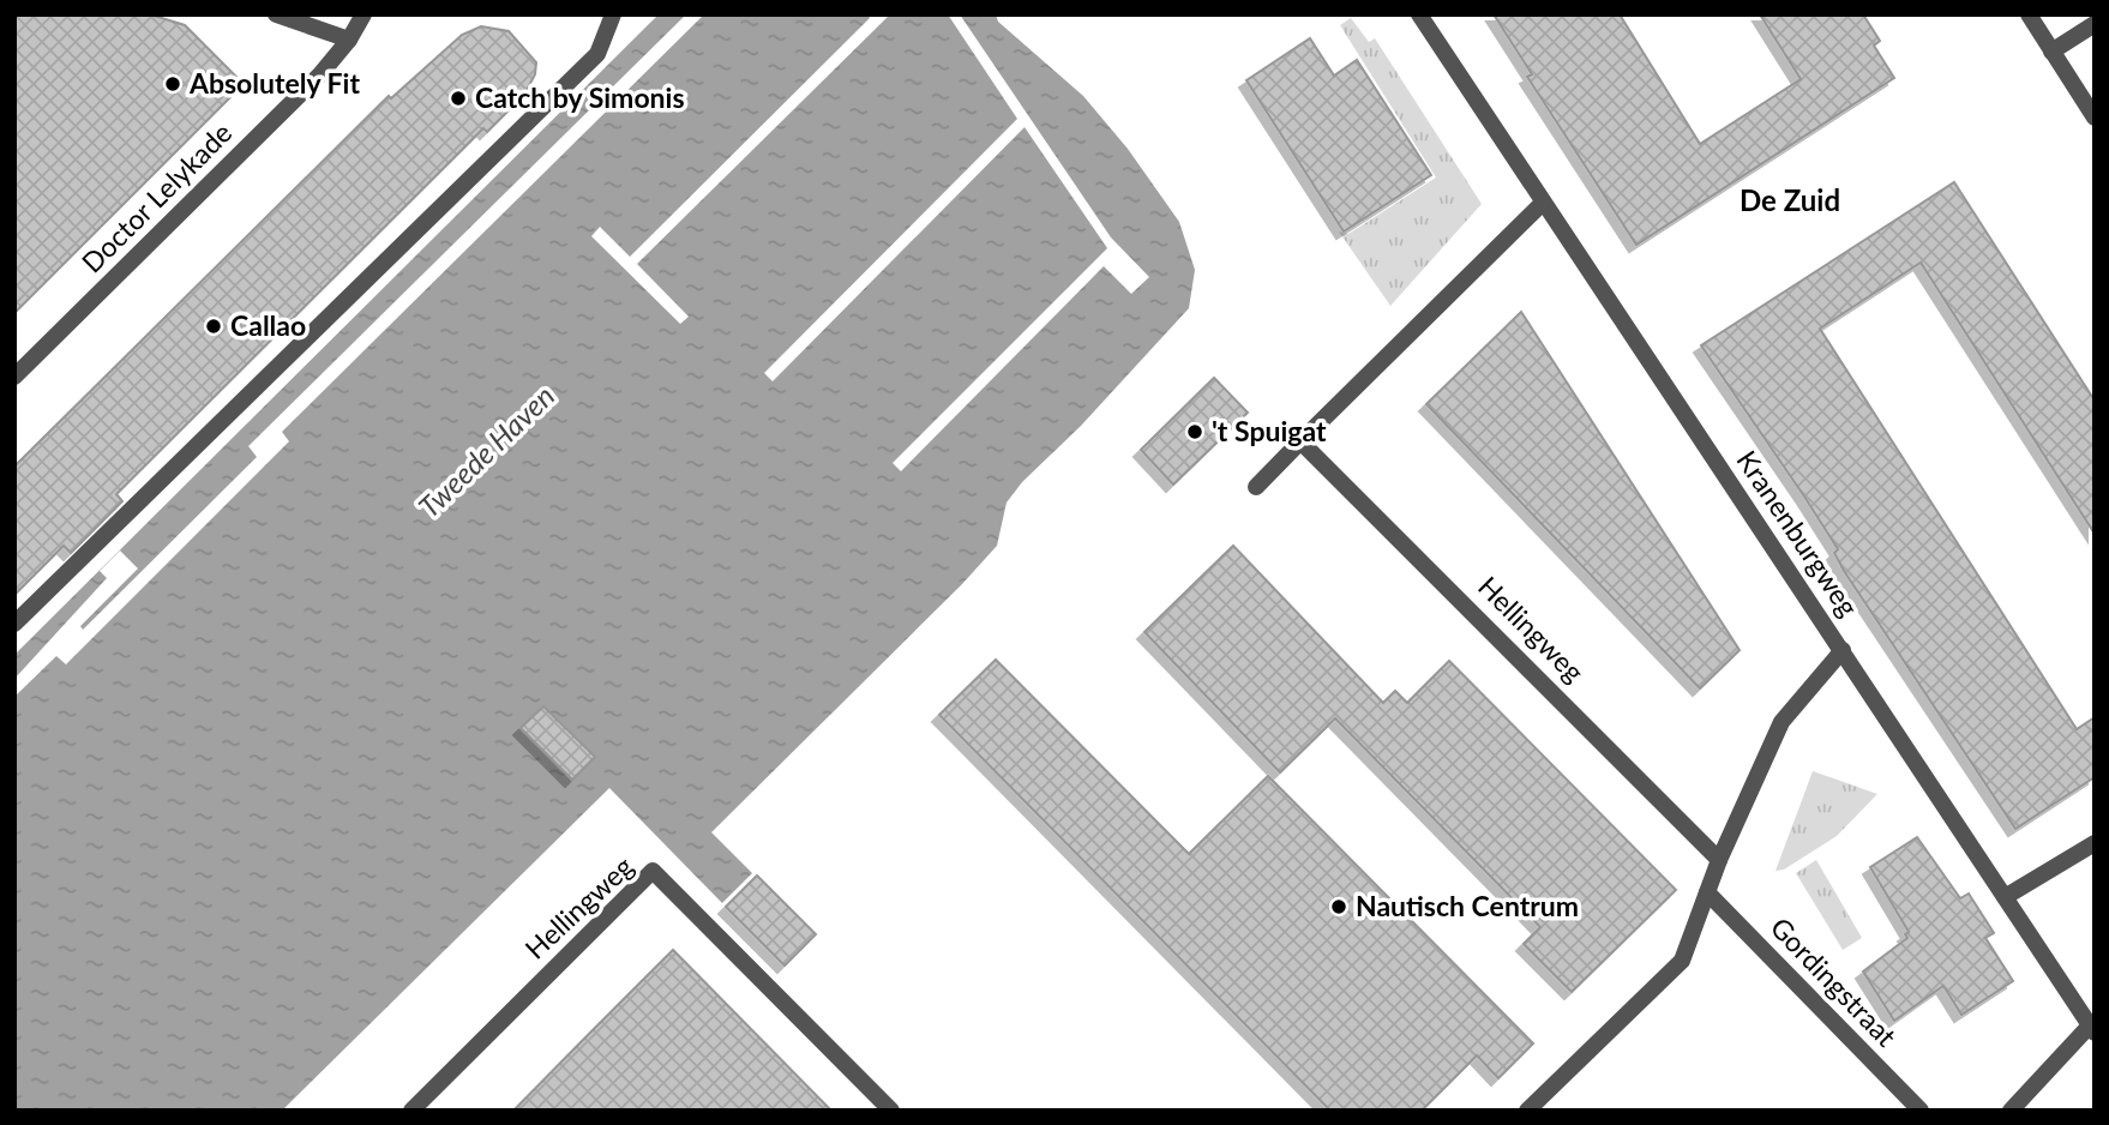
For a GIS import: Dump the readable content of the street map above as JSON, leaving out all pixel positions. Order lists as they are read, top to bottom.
{
  "streets": {
    "street": [
      "Doctor Lelykade",
      "Kranenburgweg",
      "Hellingweg",
      "Gordingstraat"
    ]
  },
  "districts": ["De Zuid"],
  "water": ["Tweede Haven"],
  "places": [
    "Absolutely Fit",
    "Catch by Simonis",
    "Callao",
    "'t Spuigat",
    "Nautisch Centrum"
  ]
}
